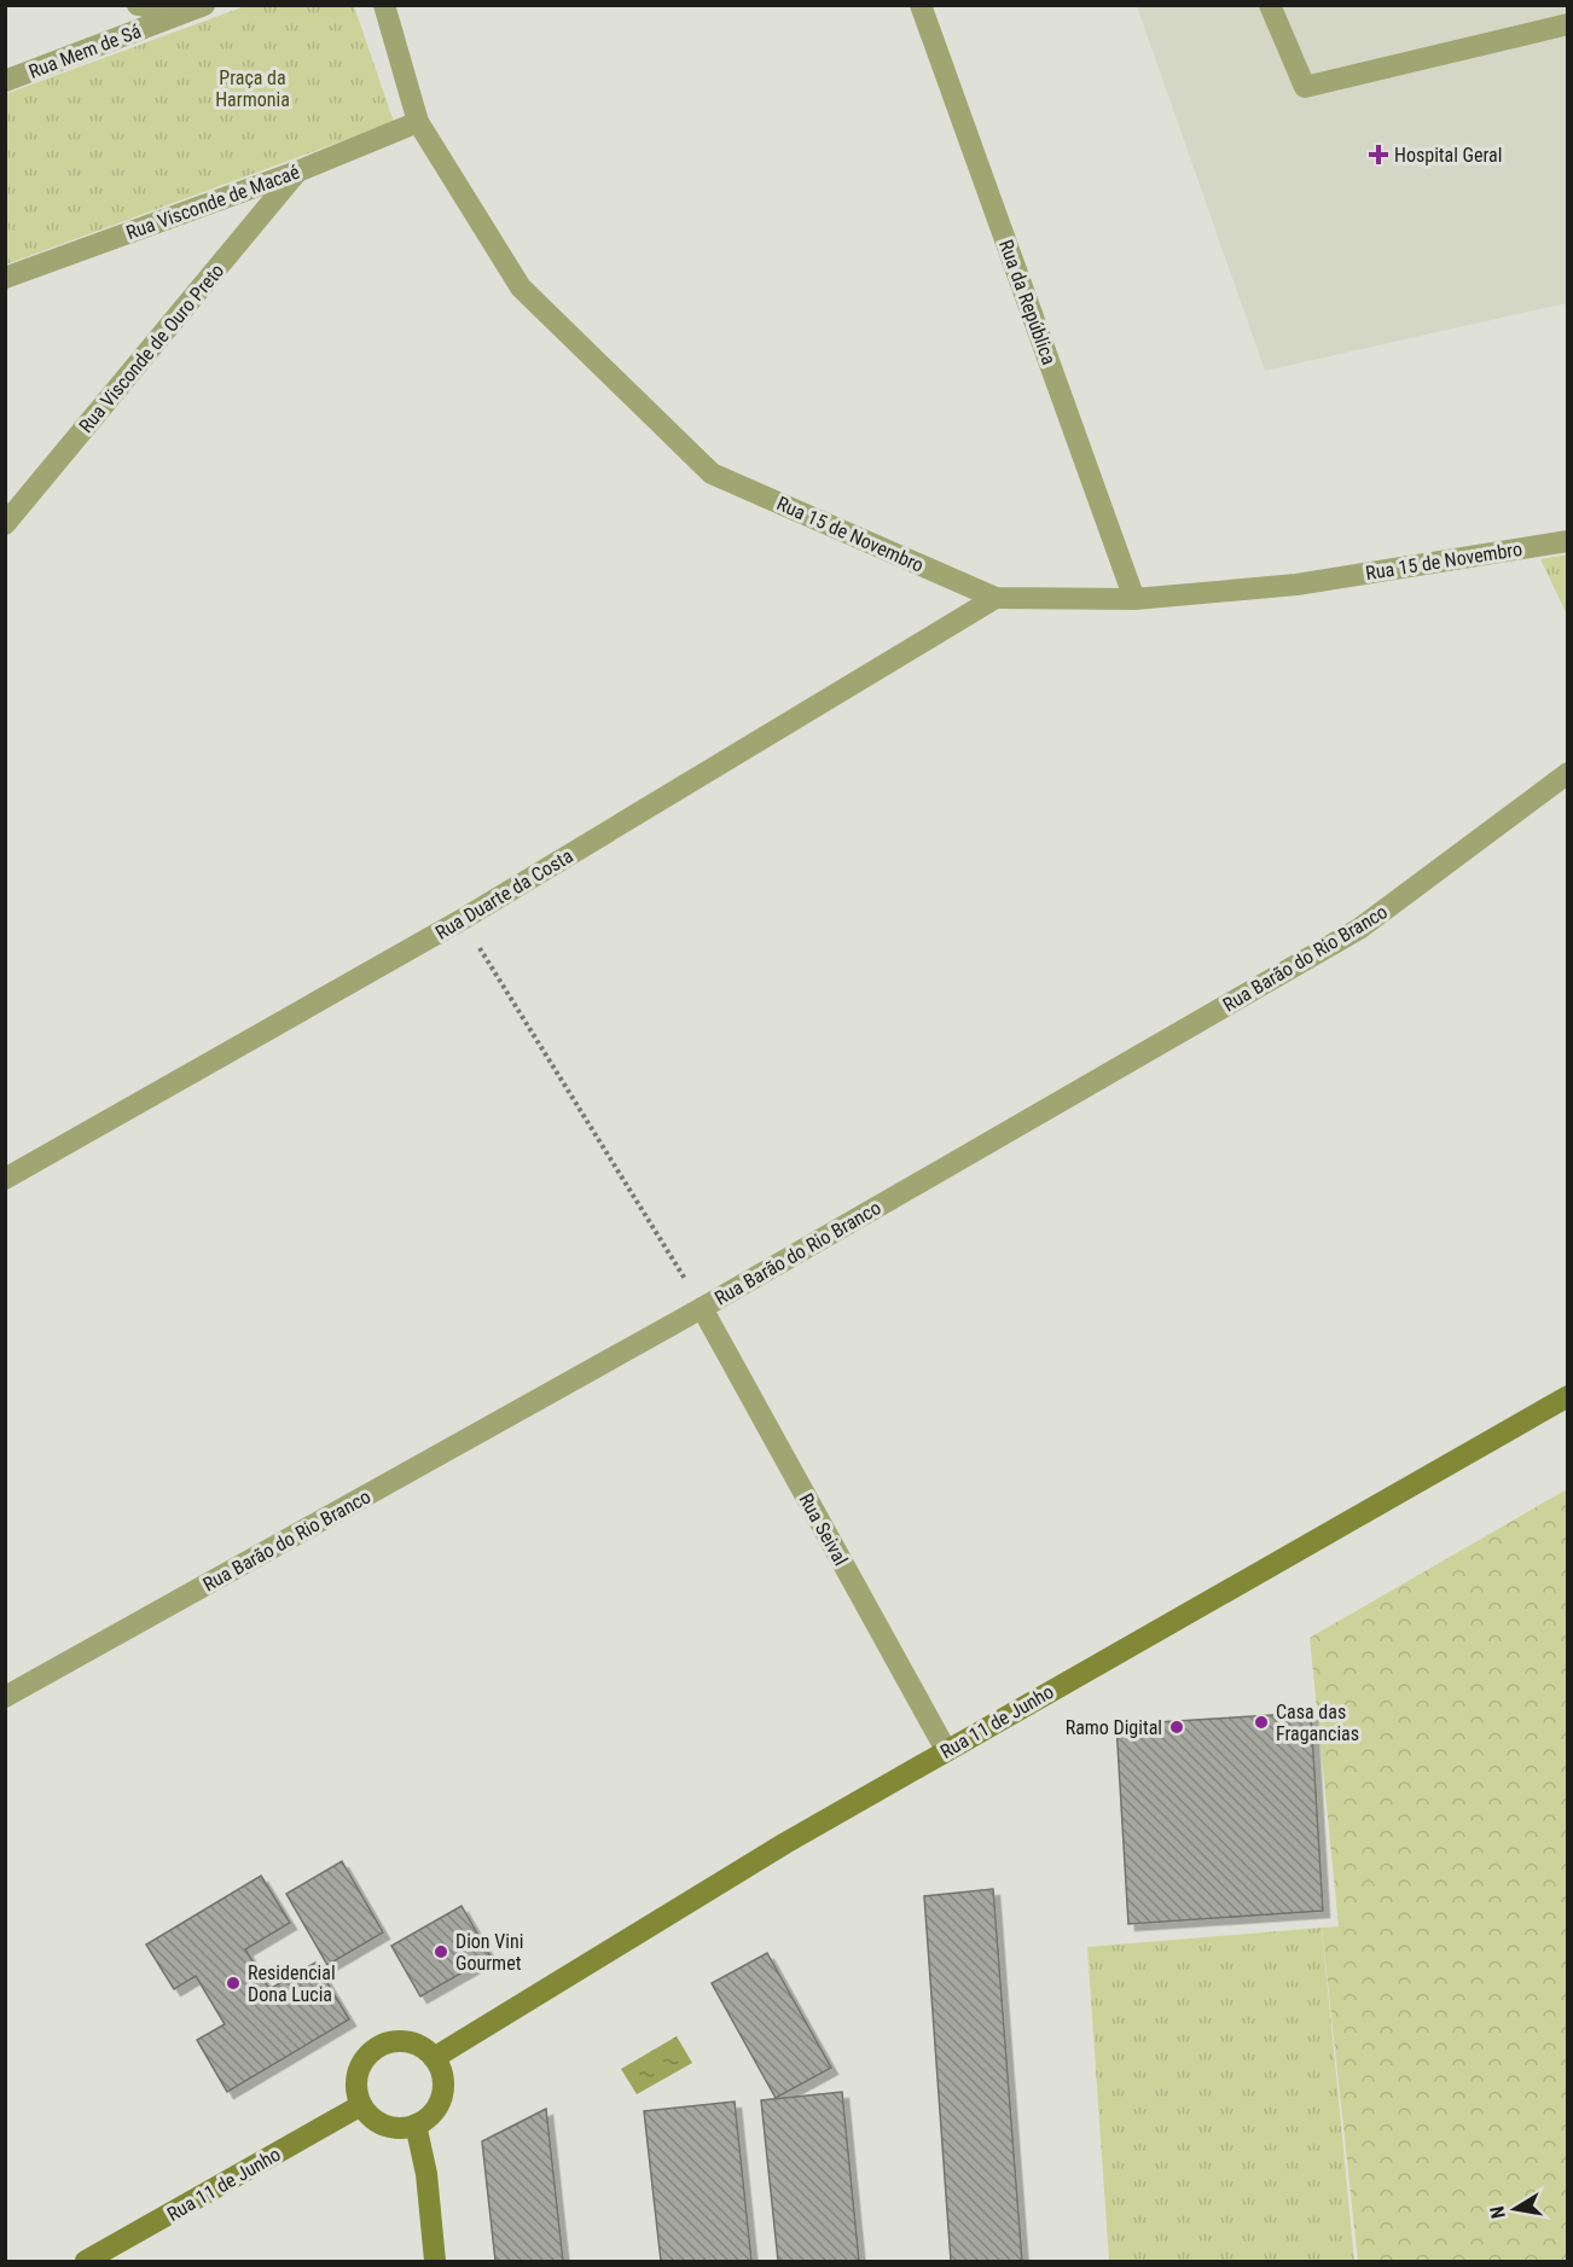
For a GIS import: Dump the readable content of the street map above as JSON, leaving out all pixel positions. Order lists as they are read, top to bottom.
{
  "streets": {
    "street": [
      "Rua Mem de Sá",
      "Rua Visconde de Macaé",
      "Rua da República",
      "Rua Visconde de Ouro Preto",
      "Rua 15 de Novembro",
      "Rua Duarte da Costa",
      "Rua Barão do Rio Branco",
      "Rua Seival",
      "Rua 11 de Junho"
    ]
  },
  "crossings": [
    ["Rua Visconde de Macaé", "Rua Visconde de Ouro Preto"],
    ["Rua Visconde de Macaé", "Rua 15 de Novembro"],
    ["Rua da República", "Rua 15 de Novembro"],
    ["Rua 15 de Novembro", "Rua Duarte da Costa"],
    ["Rua Barão do Rio Branco", "Rua Seival"],
    ["Rua Seival", "Rua 11 de Junho"]
  ],
  "parks": ["Praça da Harmonia"],
  "places": {
    "health": ["Hospital Geral"],
    "other": [
      "Casa das Fragancias",
      "Ramo Digital",
      "Dion Vini Gourmet",
      "Residencial Dona Lucia"
    ]
  },
  "north": "left"
}
